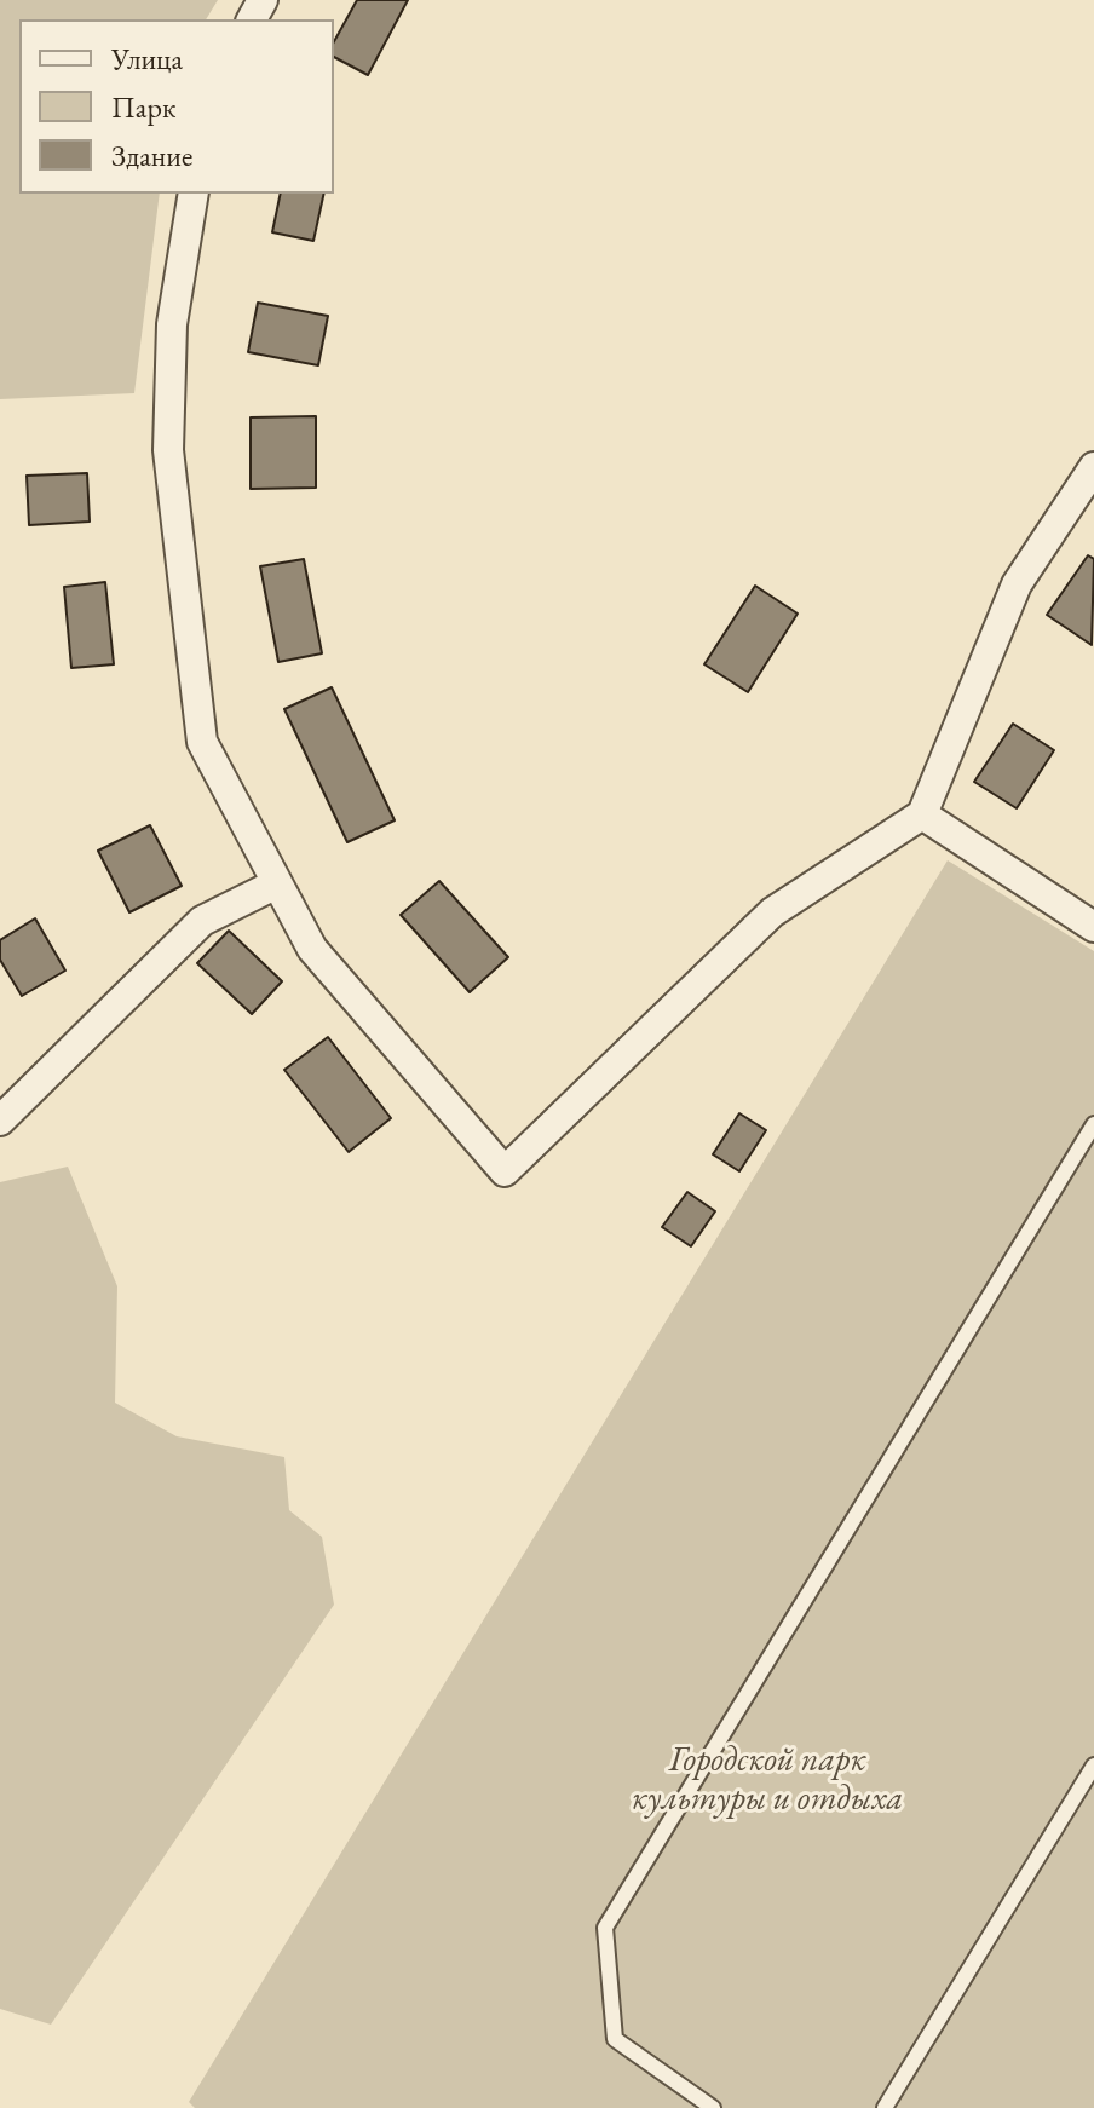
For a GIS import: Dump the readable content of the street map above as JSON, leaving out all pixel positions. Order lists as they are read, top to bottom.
{
  "parks": ["Городской парк культуры и отдыха"],
  "legend": ["Улица", "Парк", "Здание"]
}
